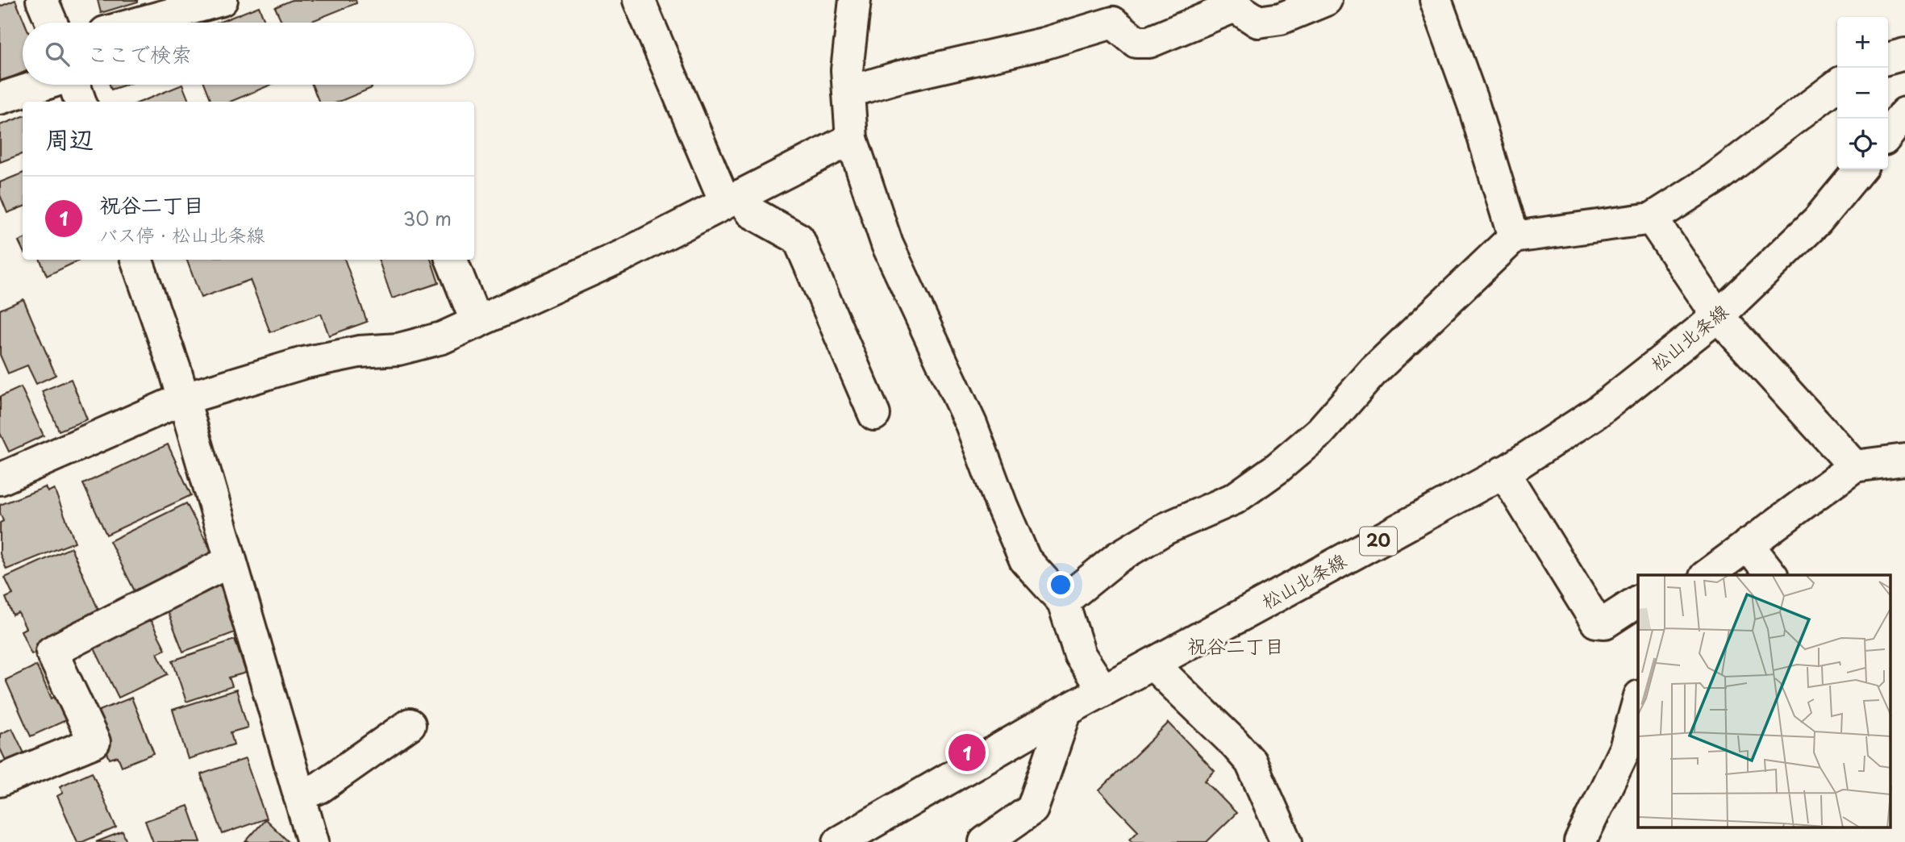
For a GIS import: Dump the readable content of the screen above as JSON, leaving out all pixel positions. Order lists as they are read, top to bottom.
{
  "streets": {
    "street": ["松山北条線", "20"]
  },
  "districts": ["祝谷二丁目"],
  "page": {
    "map_buttons": ["+", "−"],
    "search": "ここで検索",
    "heading": "周辺",
    "list": [
      {
        "mark": "1",
        "name": "祝谷二丁目",
        "note": "バス停 · 松山北条線",
        "value": "30 m"
      }
    ],
    "pins": "1"
  }
}
